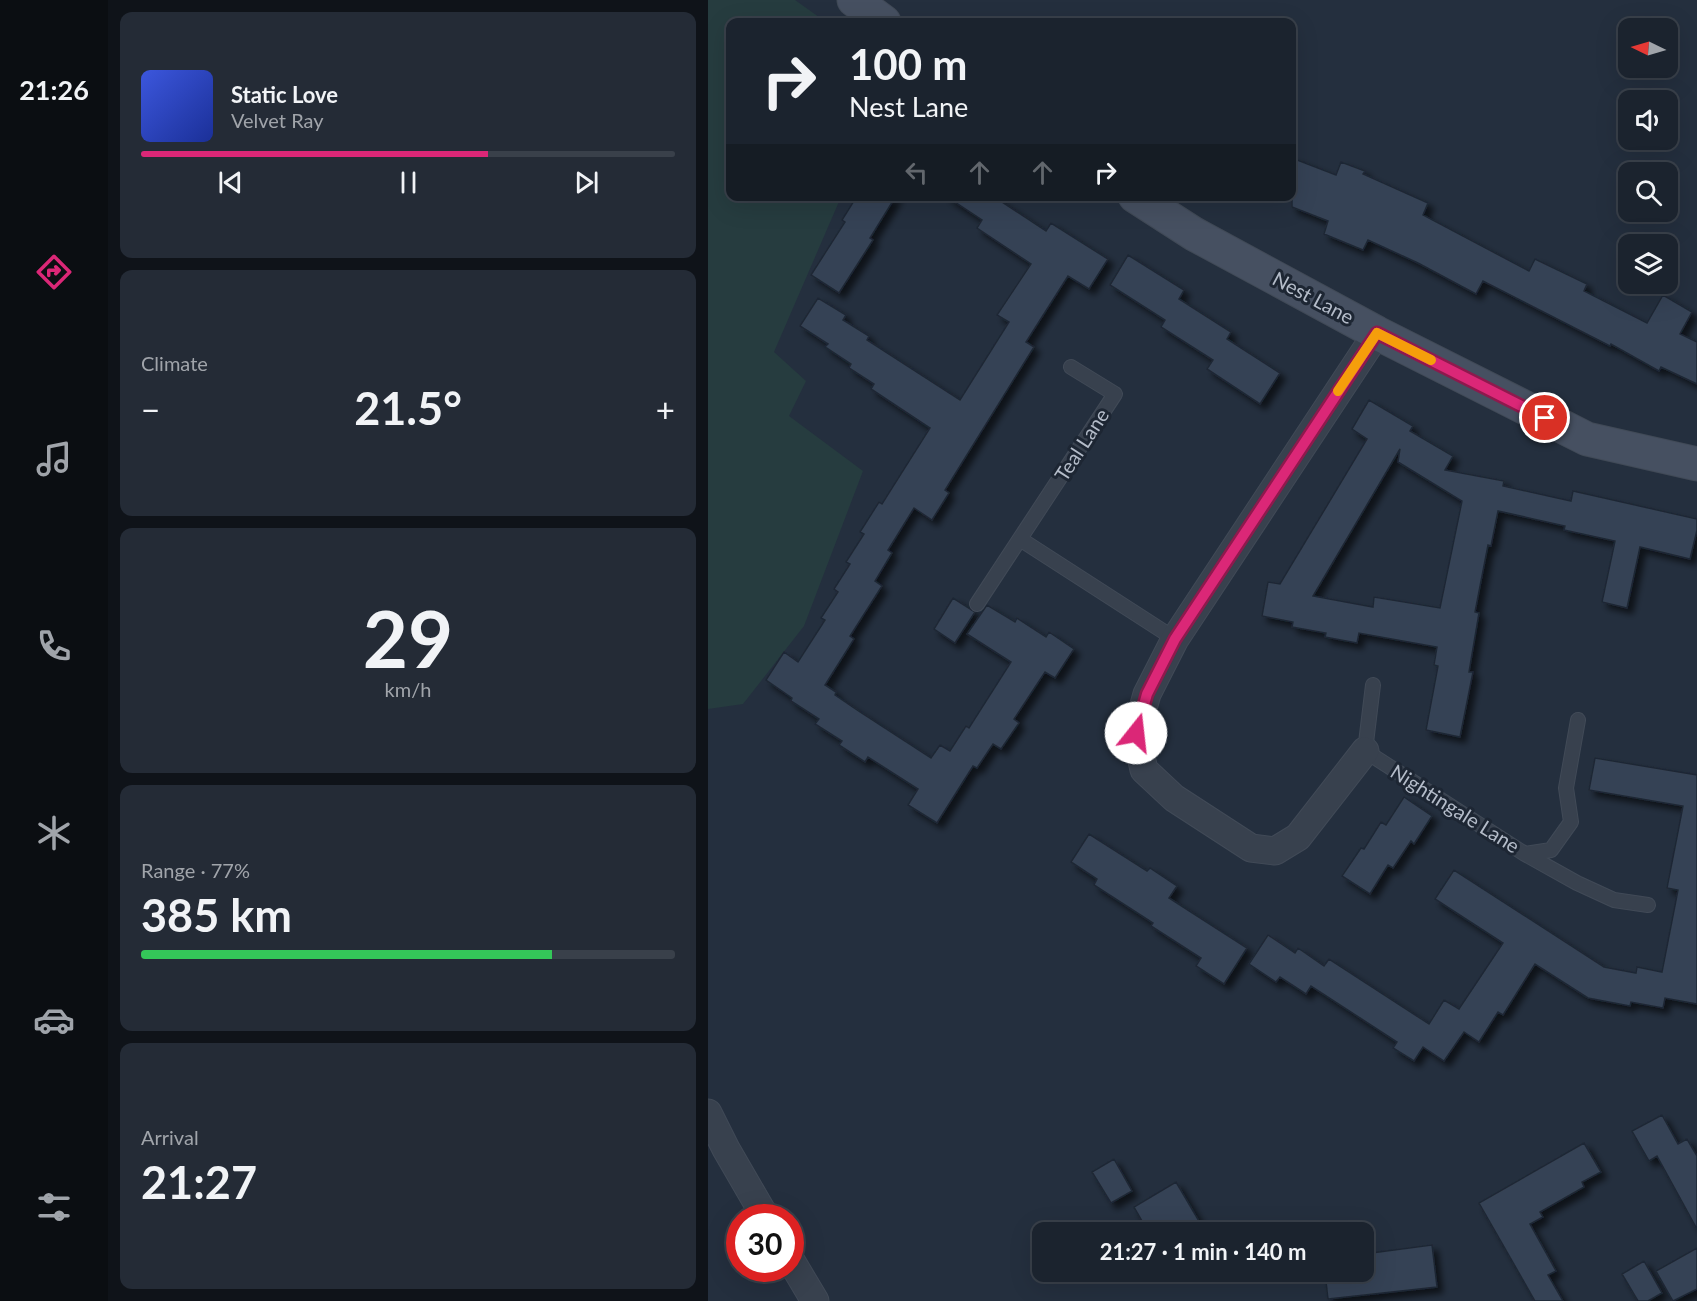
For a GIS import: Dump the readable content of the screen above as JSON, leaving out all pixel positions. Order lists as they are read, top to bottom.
{
  "streets": {
    "street": ["Nest Lane"],
    "lane": ["Teal Lane", "Nightingale Lane"]
  },
  "north": "left",
  "page": {
    "tabs": "21:26",
    "turn": ["100 m", "Nest Lane"],
    "song": ["Static Love", "Velvet Ray"],
    "tile": [
      "Climate",
      ["29", "km/h"],
      ["Range · 77%", "385 km"],
      ["Arrival", "21:27"]
    ],
    "heat": ["−", "21.5°", "+"],
    "limit": "30",
    "trip": "21:27 · 1 min · 140 m"
  }
}
